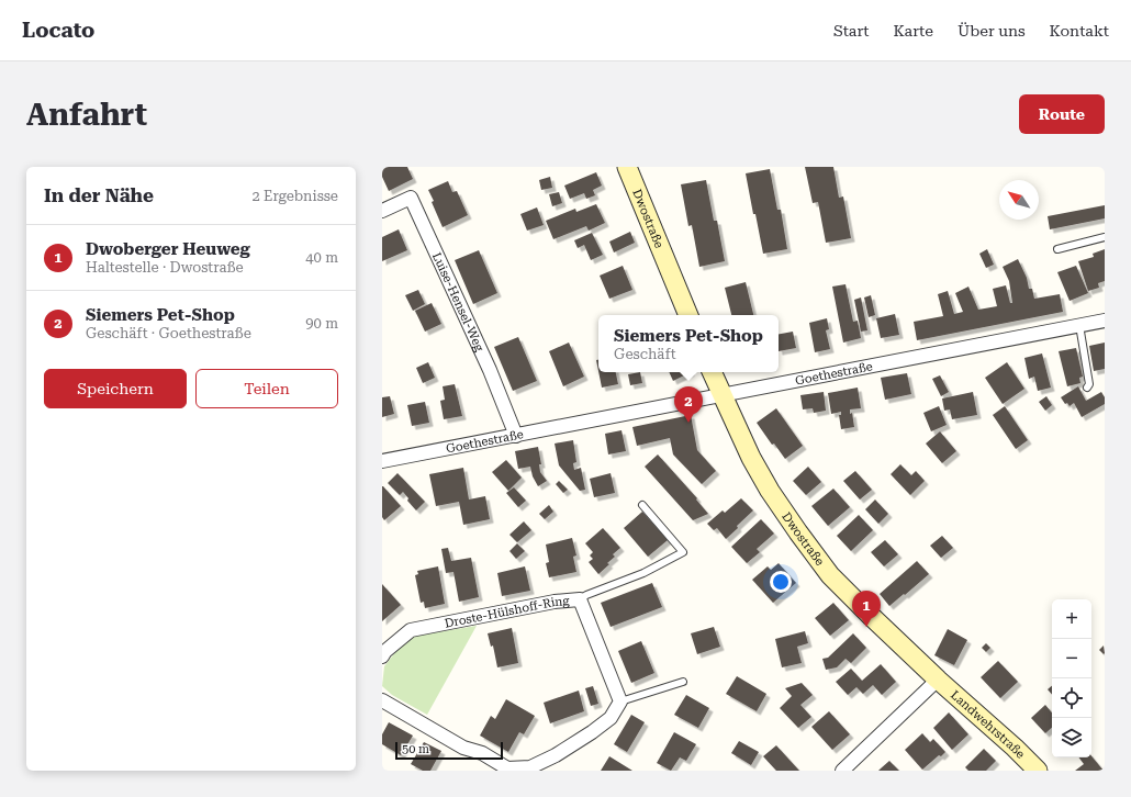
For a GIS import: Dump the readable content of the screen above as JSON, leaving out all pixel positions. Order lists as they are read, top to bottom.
{
  "streets": {
    "street": [
      "Dwostraße",
      "Luise-Hensel-Weg",
      "Goethestraße",
      "Droste-Hülshoff-Ring",
      "Landwehrstraße"
    ]
  },
  "crossings": [
    ["Dwostraße", "Goethestraße"],
    ["Dwostraße", "Landwehrstraße"],
    ["Luise-Hensel-Weg", "Goethestraße"]
  ],
  "scale_bar": "50 m",
  "north": "top left",
  "page": {
    "header": "Locato",
    "nav": [
      "Start",
      "Karte",
      "Über uns",
      "Kontakt"
    ],
    "buttons": [
      "Route",
      ["Speichern", "Teilen"]
    ],
    "title": "Anfahrt",
    "heading": ["In der Nähe", "2 Ergebnisse"],
    "list": [
      {
        "mark": "1",
        "name": "Dwoberger Heuweg",
        "note": "Haltestelle · Dwostraße",
        "value": "40 m"
      },
      {
        "mark": "2",
        "name": "Siemers Pet-Shop",
        "note": "Geschäft · Goethestraße",
        "value": "90 m"
      }
    ],
    "popup": ["Siemers Pet-Shop", "Geschäft"],
    "pins": ["2", "1"],
    "map_buttons": ["+", "−"],
    "scale": "50 m"
  }
}
